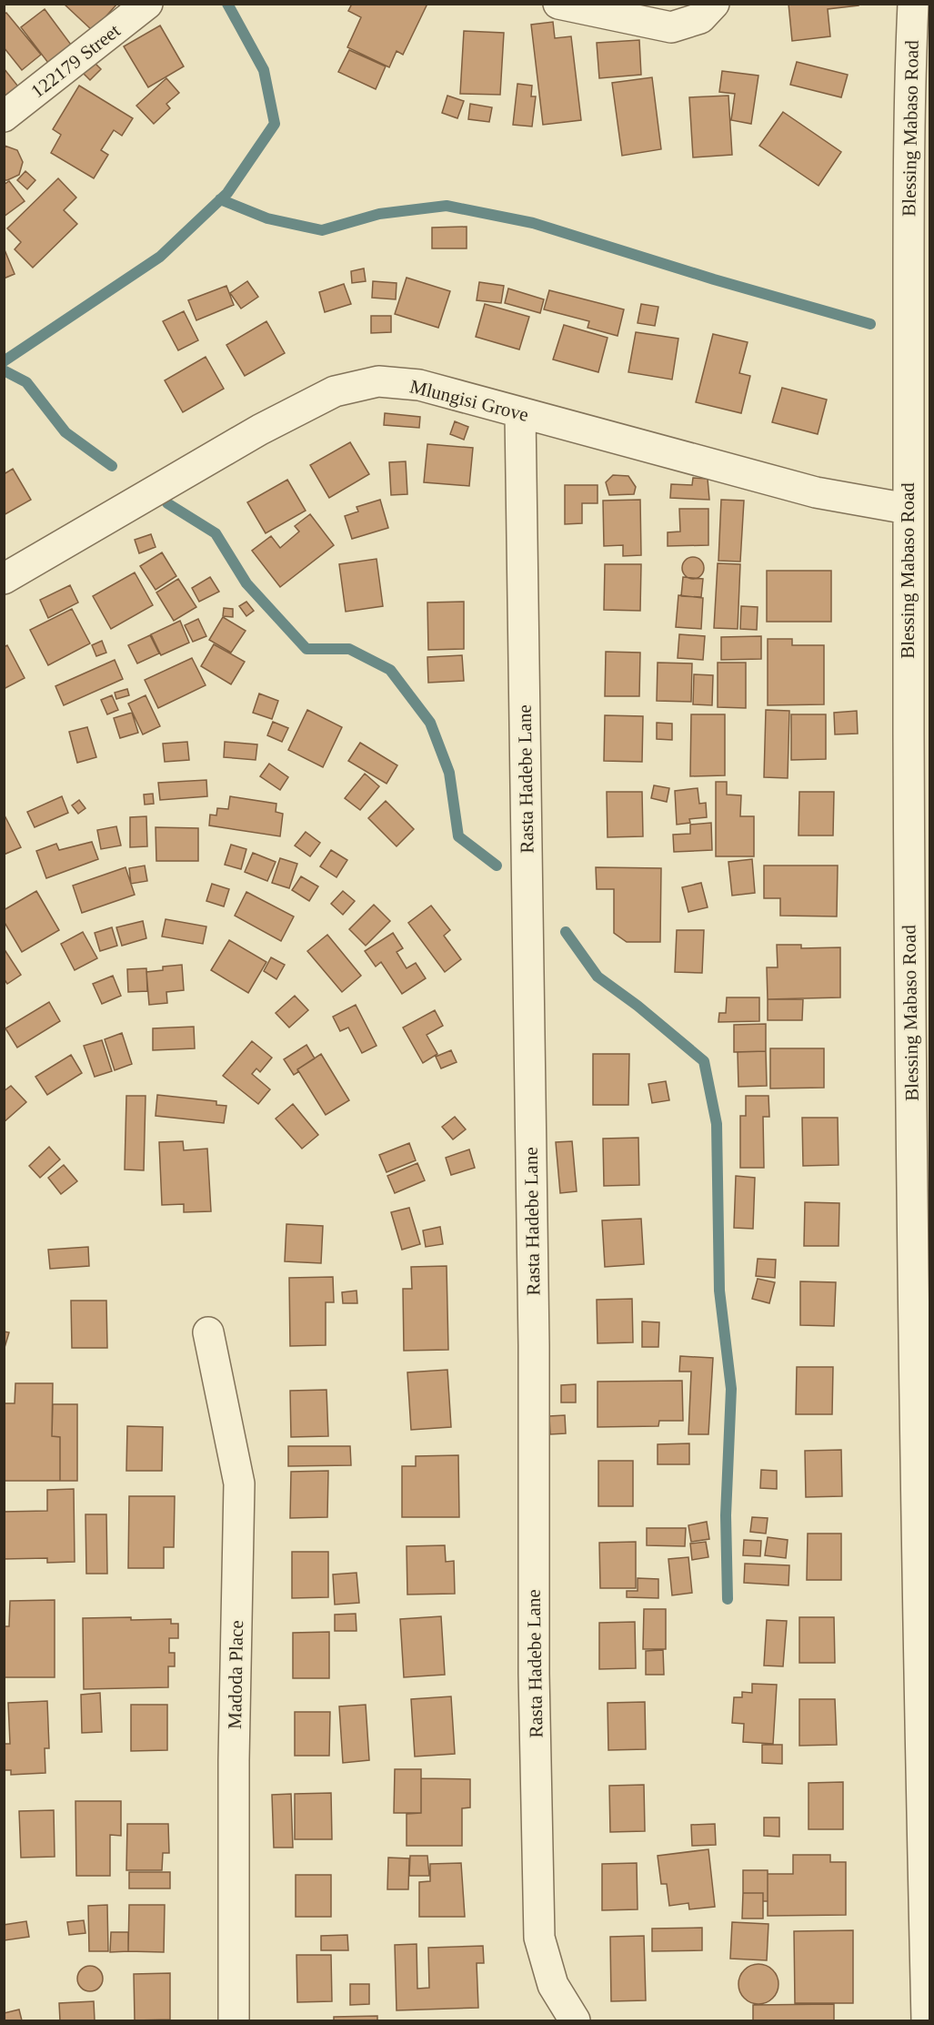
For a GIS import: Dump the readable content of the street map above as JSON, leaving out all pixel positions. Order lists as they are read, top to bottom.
{
  "streets": {
    "street": [
      "122179 Street",
      "Blessing Mabaso Road",
      "Mlungisi Grove",
      "Rasta Hadebe Lane",
      "Madoda Place"
    ]
  },
  "crossings": [
    ["Blessing Mabaso Road", "Mlungisi Grove"],
    ["Mlungisi Grove", "Rasta Hadebe Lane"]
  ]
}
